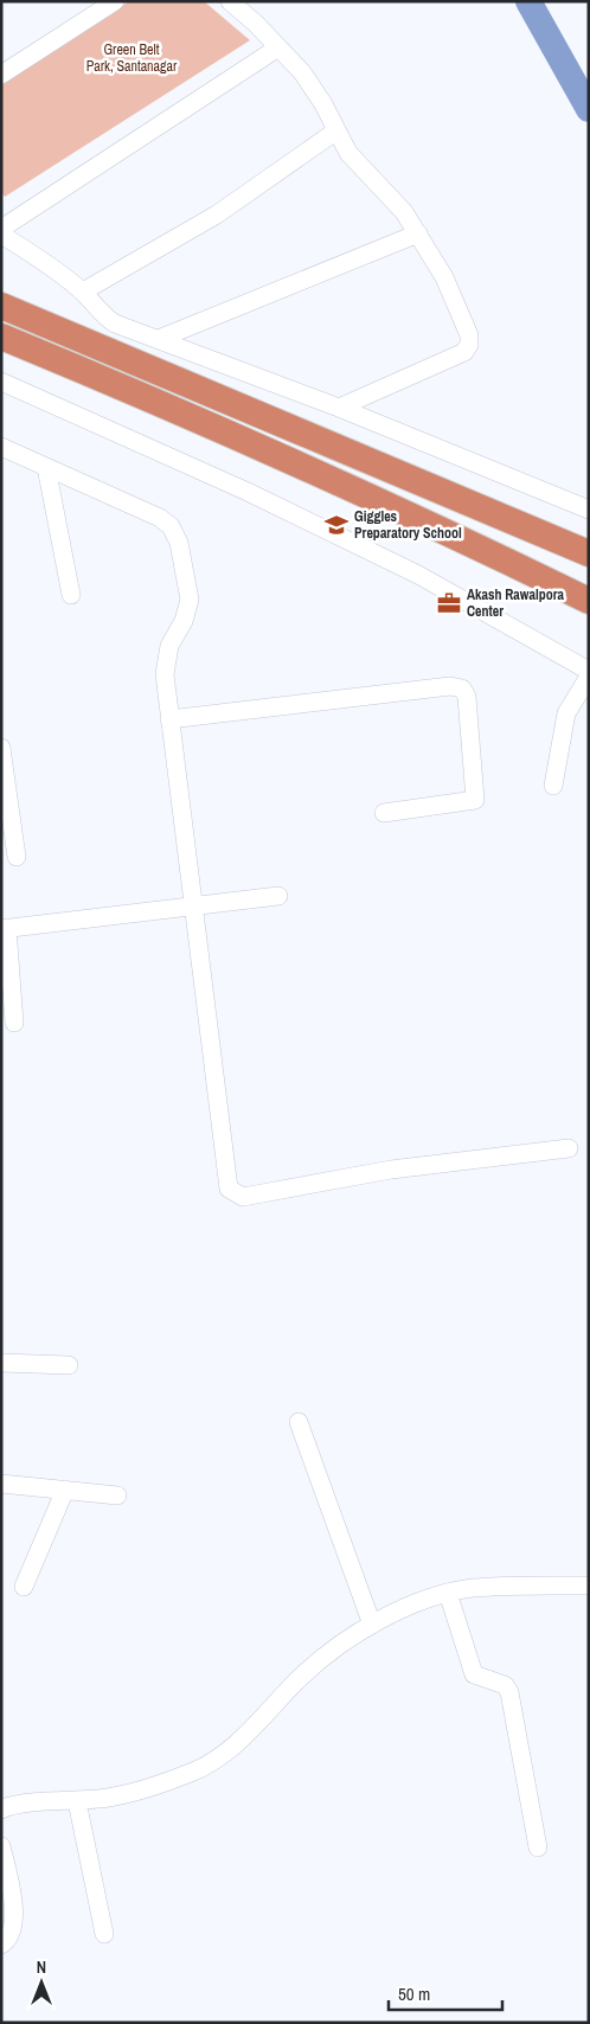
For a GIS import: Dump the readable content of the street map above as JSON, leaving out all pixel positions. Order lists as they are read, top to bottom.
{
  "parks": ["Green Belt Park, Santanagar"],
  "places": {
    "school or university": ["Giggles Preparatory School"],
    "office": ["Akash Rawalpora Center"]
  },
  "scale_bar": "50 m",
  "north": "top"
}
